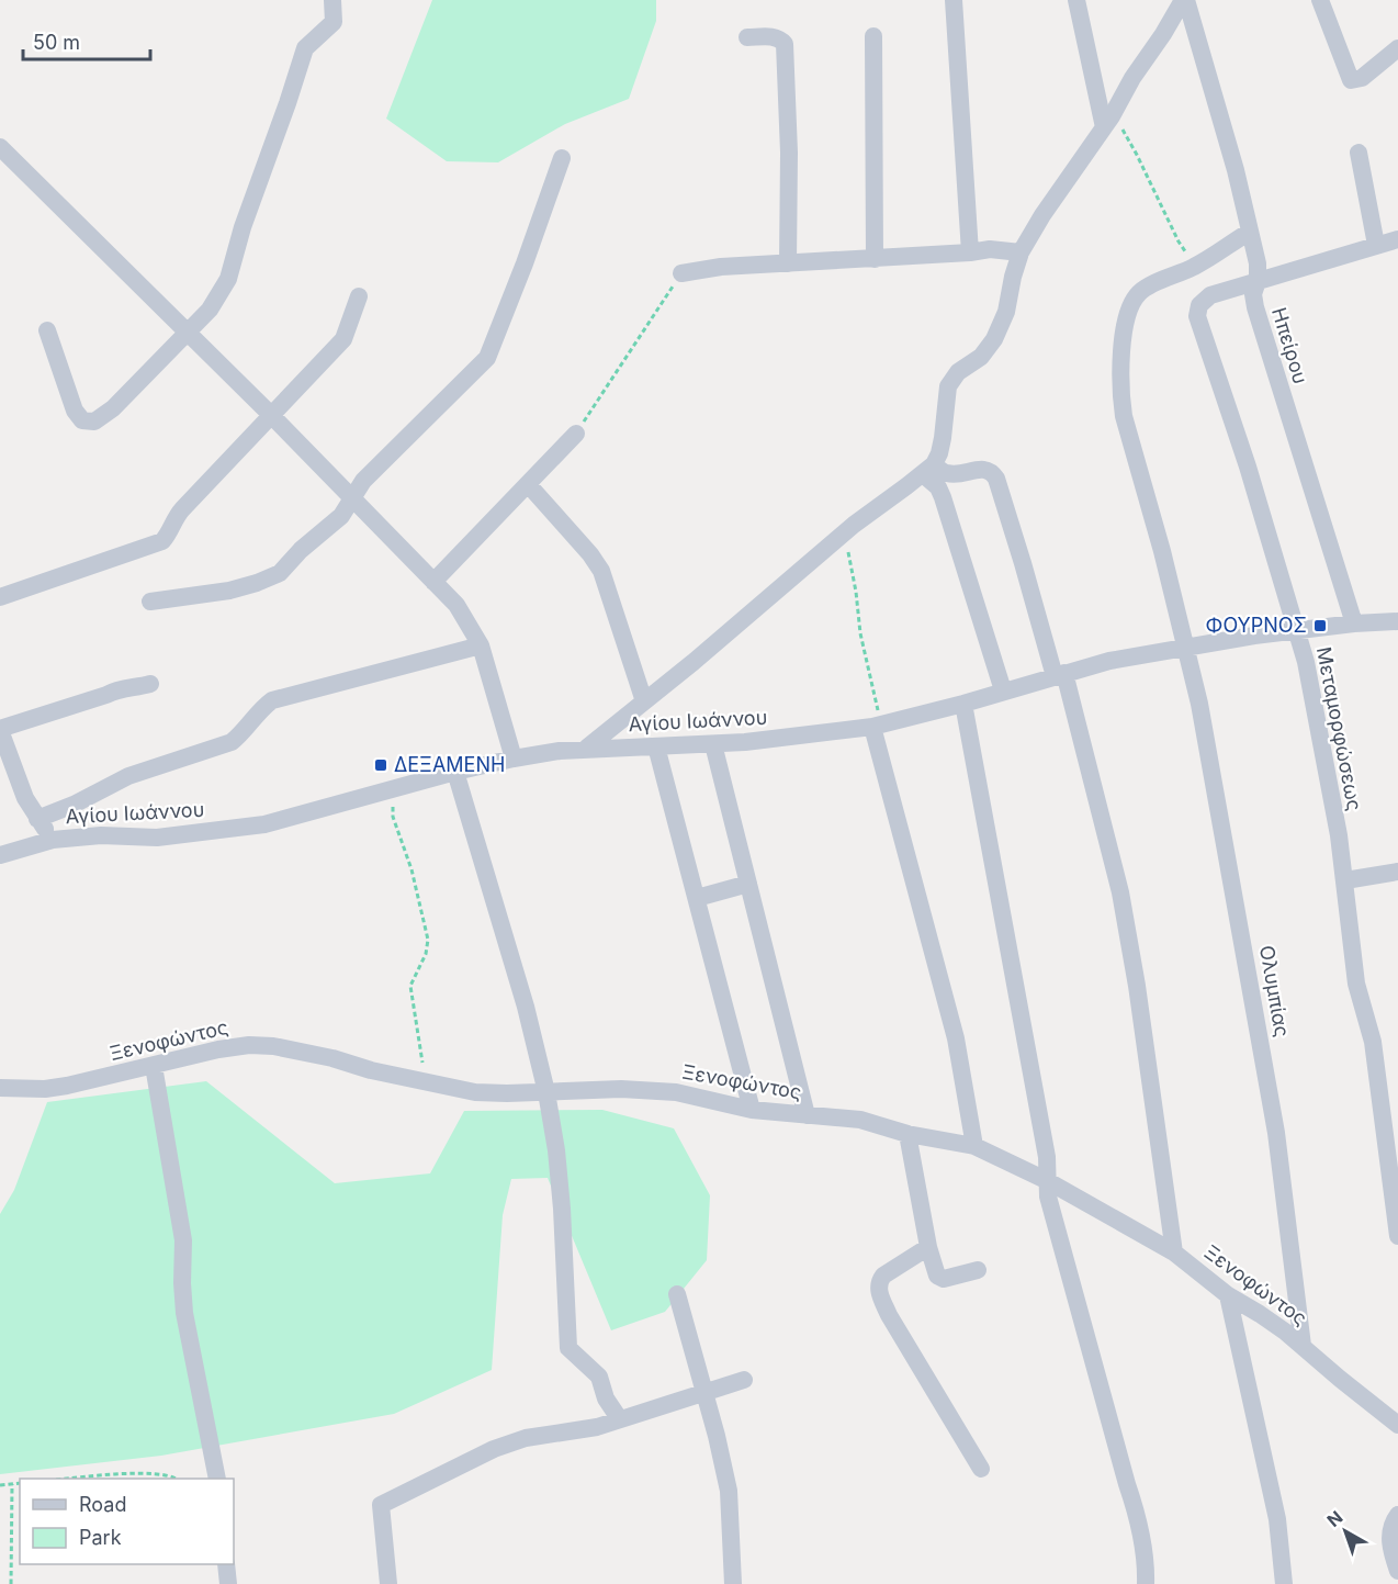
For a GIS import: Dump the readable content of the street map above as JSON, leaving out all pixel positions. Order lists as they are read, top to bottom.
{
  "streets": {
    "street": [
      "Ηπείρου",
      "Αγίου Ιωάννου",
      "Μεταμορφώσεως",
      "Ολυμπίας",
      "Ξενοφώντος"
    ]
  },
  "crossings": [
    ["Ηπείρου", "Αγίου Ιωάννου"],
    ["Ηπείρου", "Μεταμορφώσεως"],
    ["Ηπείρου", "Ολυμπίας"],
    ["Αγίου Ιωάννου", "Μεταμορφώσεως"],
    ["Αγίου Ιωάννου", "Ολυμπίας"],
    ["Ολυμπίας", "Ξενοφώντος"]
  ],
  "places": {
    "transit": ["ΦΟΥΡΝΟΣ", "ΔΕΞΑΜΕΝΗ"]
  },
  "legend": ["Road", "Park"],
  "scale_bar": "50 m",
  "north": "top left"
}
